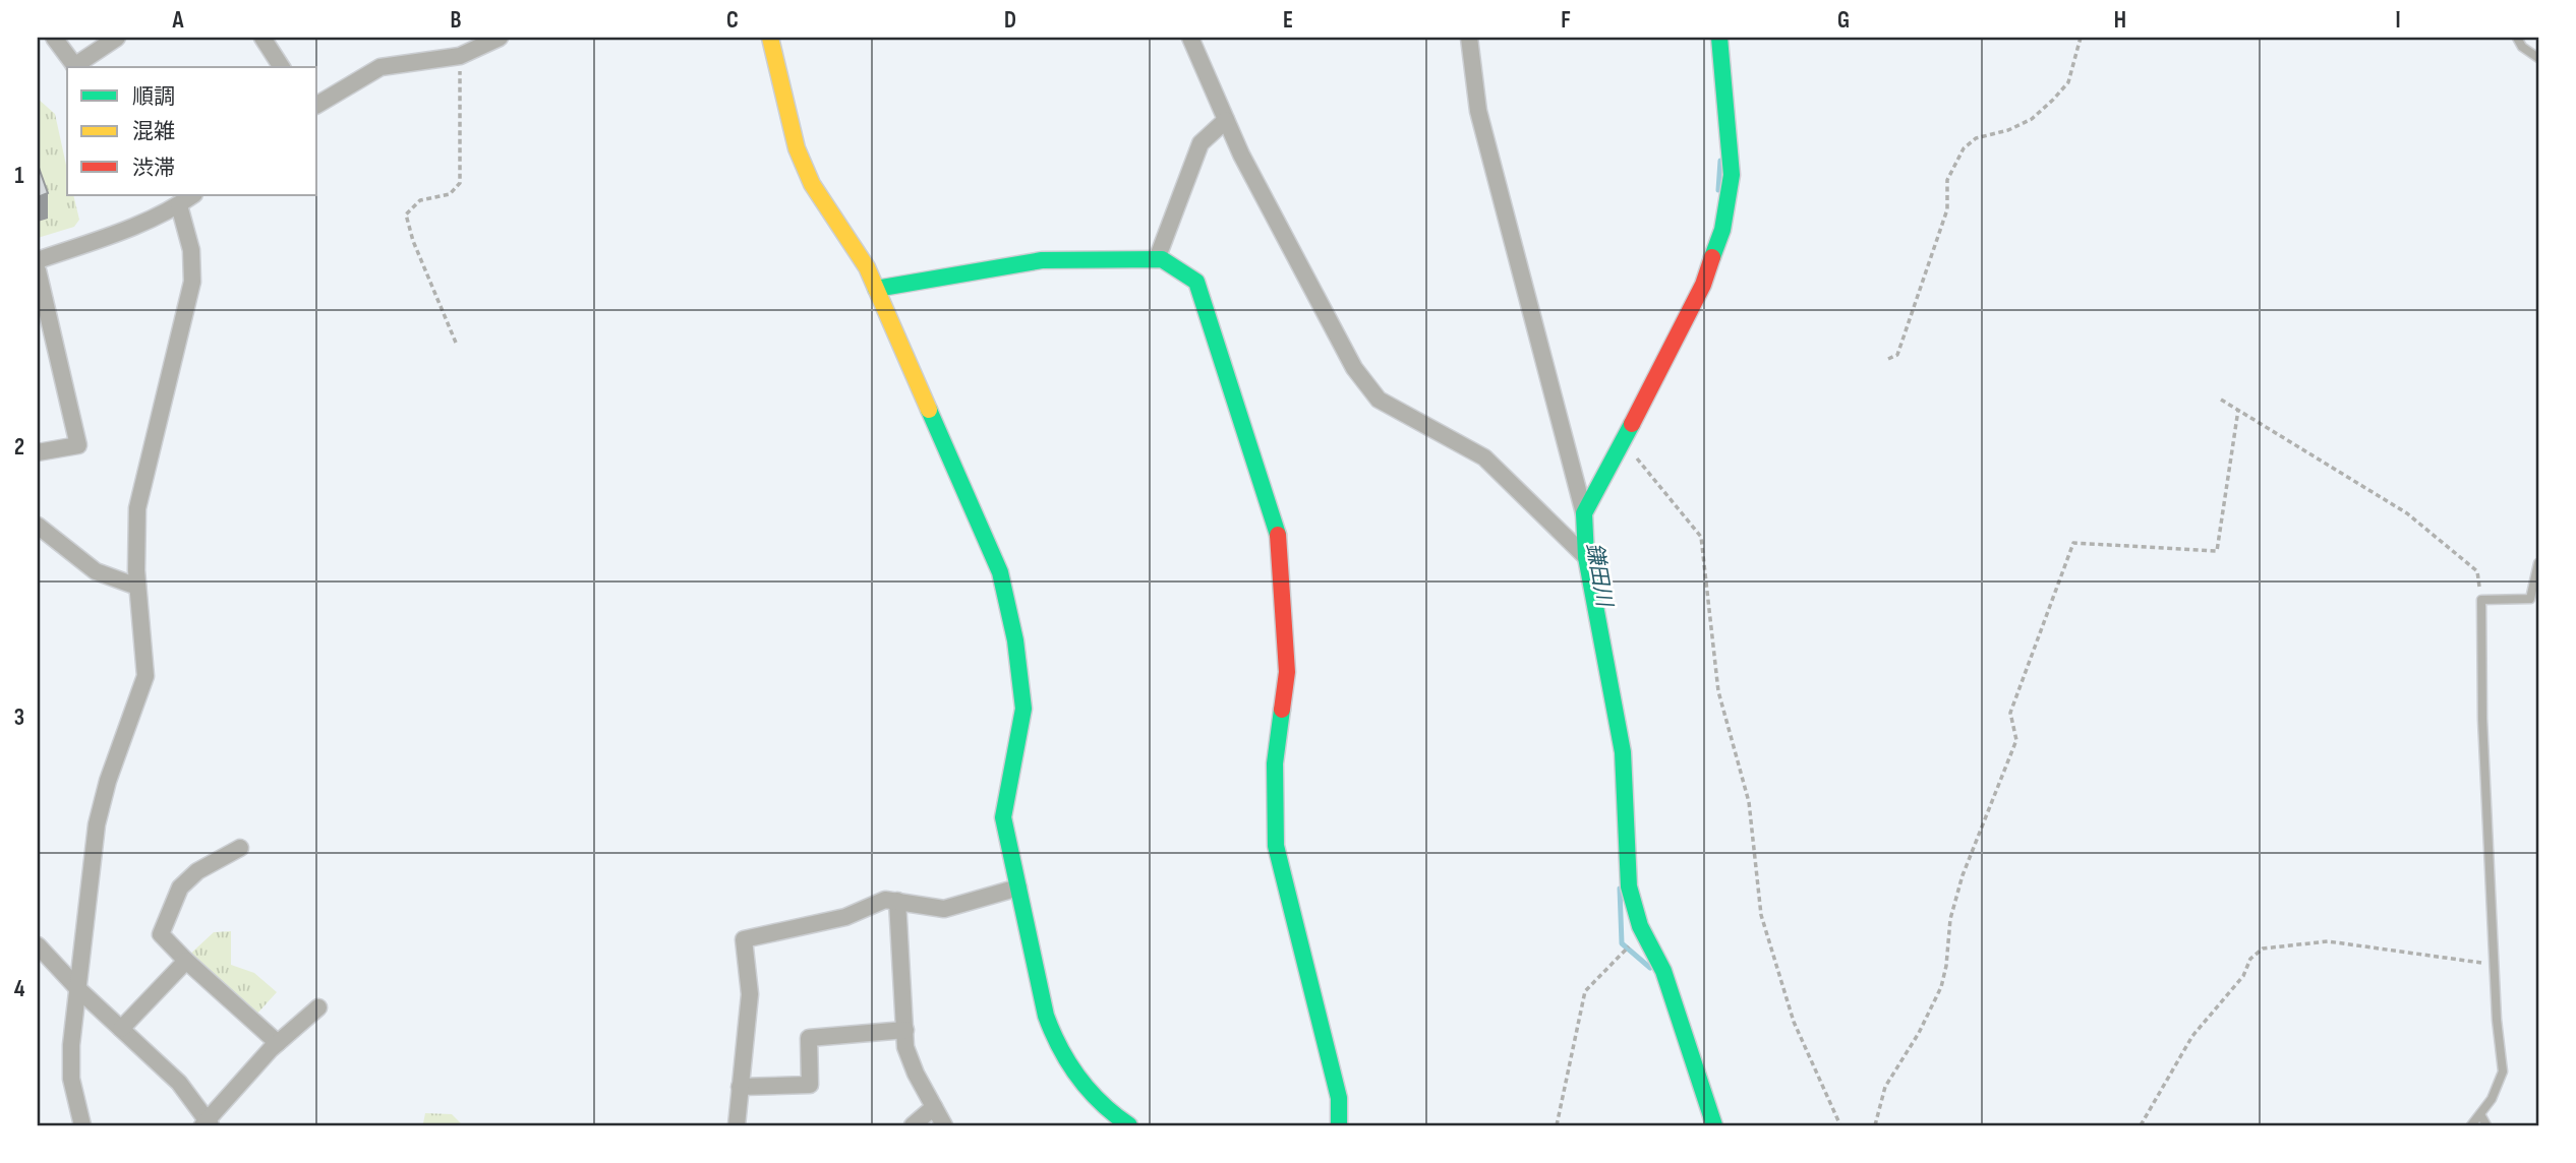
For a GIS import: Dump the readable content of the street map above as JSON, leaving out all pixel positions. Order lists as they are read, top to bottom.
{
  "water": ["鎌田川"],
  "legend": ["順調", "混雑", "渋滞"],
  "grid": {
    "columns": [
      "A",
      "B",
      "C",
      "D",
      "E",
      "F",
      "G",
      "H",
      "I"
    ],
    "rows": [
      "1",
      "2",
      "3",
      "4"
    ]
  }
}
